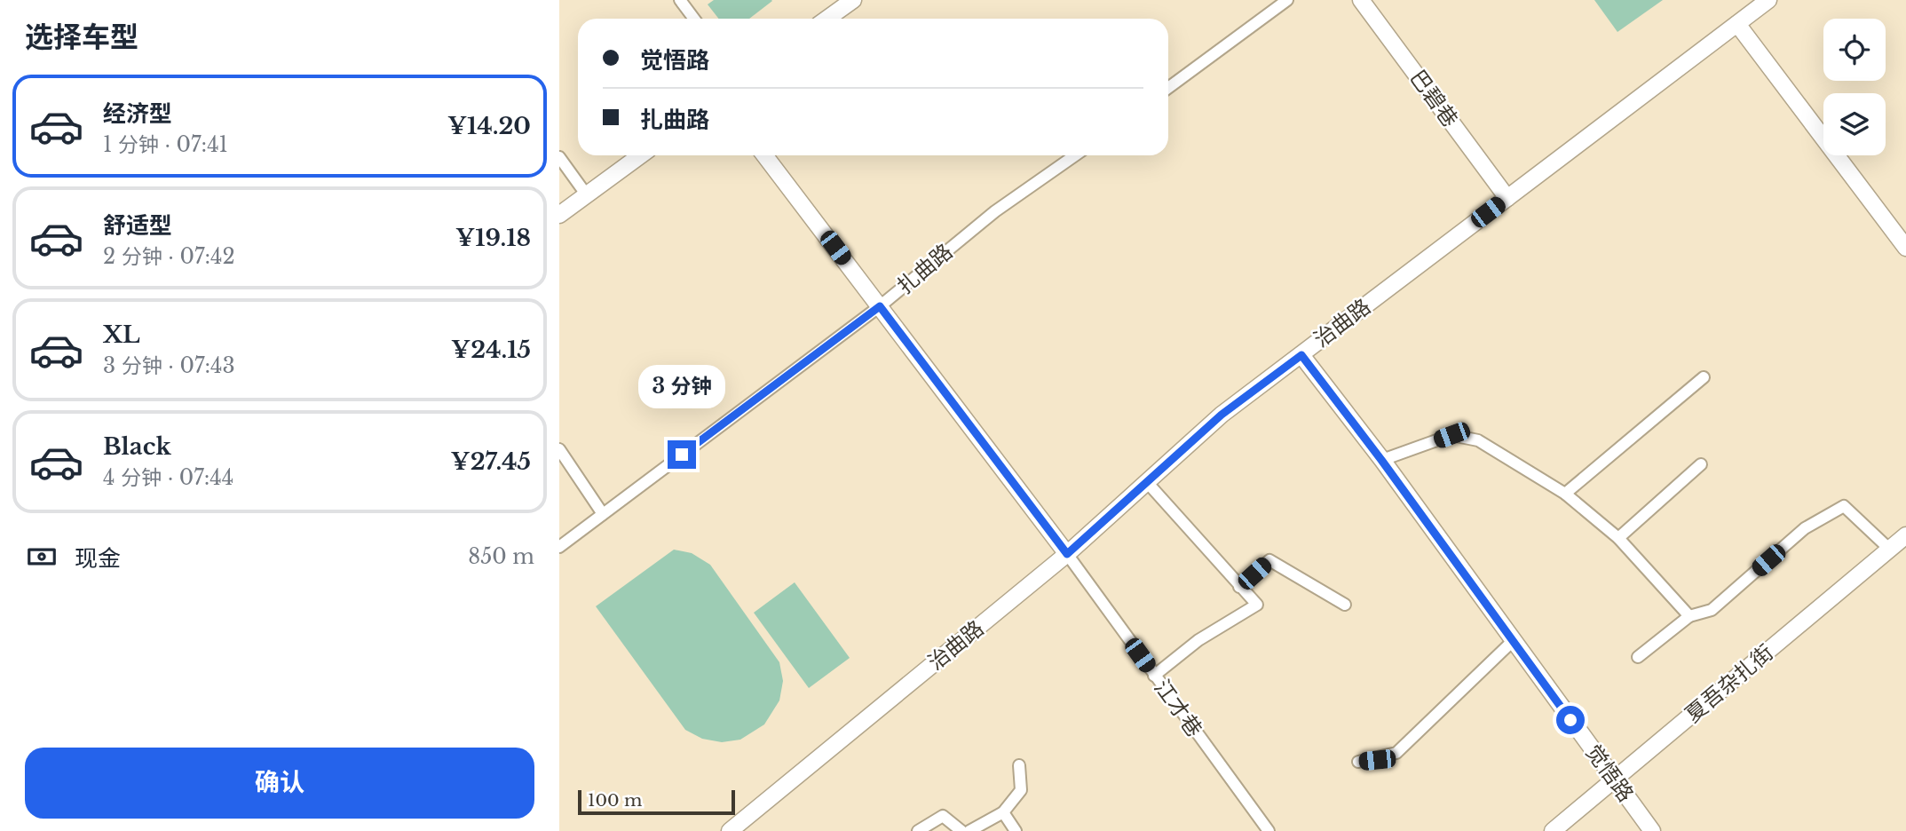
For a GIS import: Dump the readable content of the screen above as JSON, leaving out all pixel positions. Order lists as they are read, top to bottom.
{
  "streets": {
    "main road": [
      "巴碧巷",
      "治曲路",
      "夏吾杂扎街",
      "觉悟路"
    ],
    "street": ["扎曲路", "江才巷"]
  },
  "crossings": [
    ["巴碧巷", "治曲路"],
    ["治曲路", "江才巷"],
    ["治曲路", "觉悟路"],
    ["夏吾杂扎街", "觉悟路"]
  ],
  "scale_bar": "100 m",
  "page": {
    "heading": "选择车型",
    "banner": ["觉悟路", "扎曲路"],
    "list": [
      {
        "name": "经济型",
        "note": "1 分钟 · 07:41",
        "value": "¥14.20"
      },
      {
        "name": "舒适型",
        "note": "2 分钟 · 07:42",
        "value": "¥19.18"
      },
      {
        "name": "XL",
        "note": "3 分钟 · 07:43",
        "value": "¥24.15"
      },
      {
        "name": "Black",
        "note": "4 分钟 · 07:44",
        "value": "¥27.45"
      }
    ],
    "bubble": "3 分钟",
    "pay": ["现金", "850 m"],
    "buttons": "确认",
    "scale": "100 m"
  }
}
